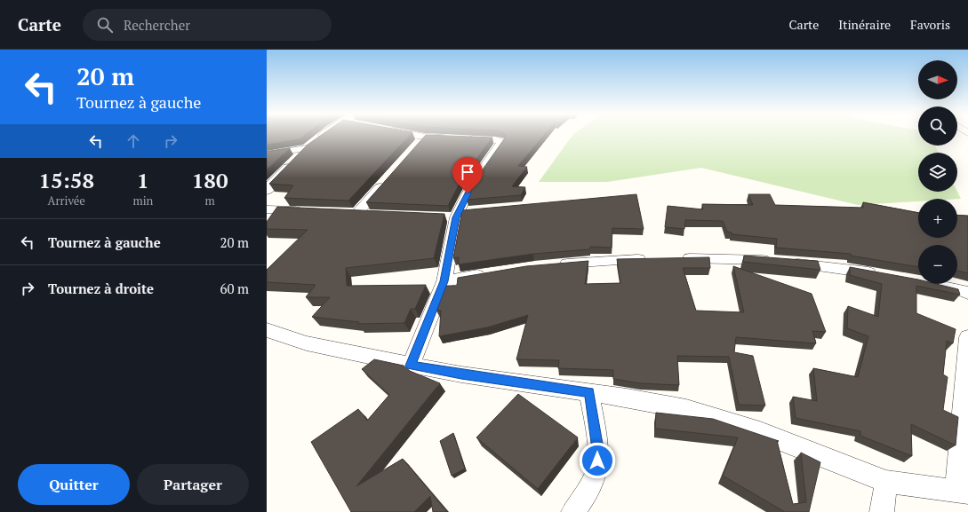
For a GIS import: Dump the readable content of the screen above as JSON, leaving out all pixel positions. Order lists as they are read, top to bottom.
{
  "north": "right",
  "page": {
    "header": "Carte",
    "search": "Rechercher",
    "nav": ["Carte", "Itinéraire", "Favoris"],
    "turn": ["20 m", "Tournez à gauche"],
    "map_buttons": ["+", "−"],
    "eta": [
      "15:58",
      "Arrivée",
      "1",
      "min",
      "180",
      "m"
    ],
    "list": [
      {
        "name": "Tournez à gauche",
        "value": "20 m"
      },
      {
        "name": "Tournez à droite",
        "value": "60 m"
      }
    ],
    "buttons": ["Quitter", "Partager"]
  }
}
